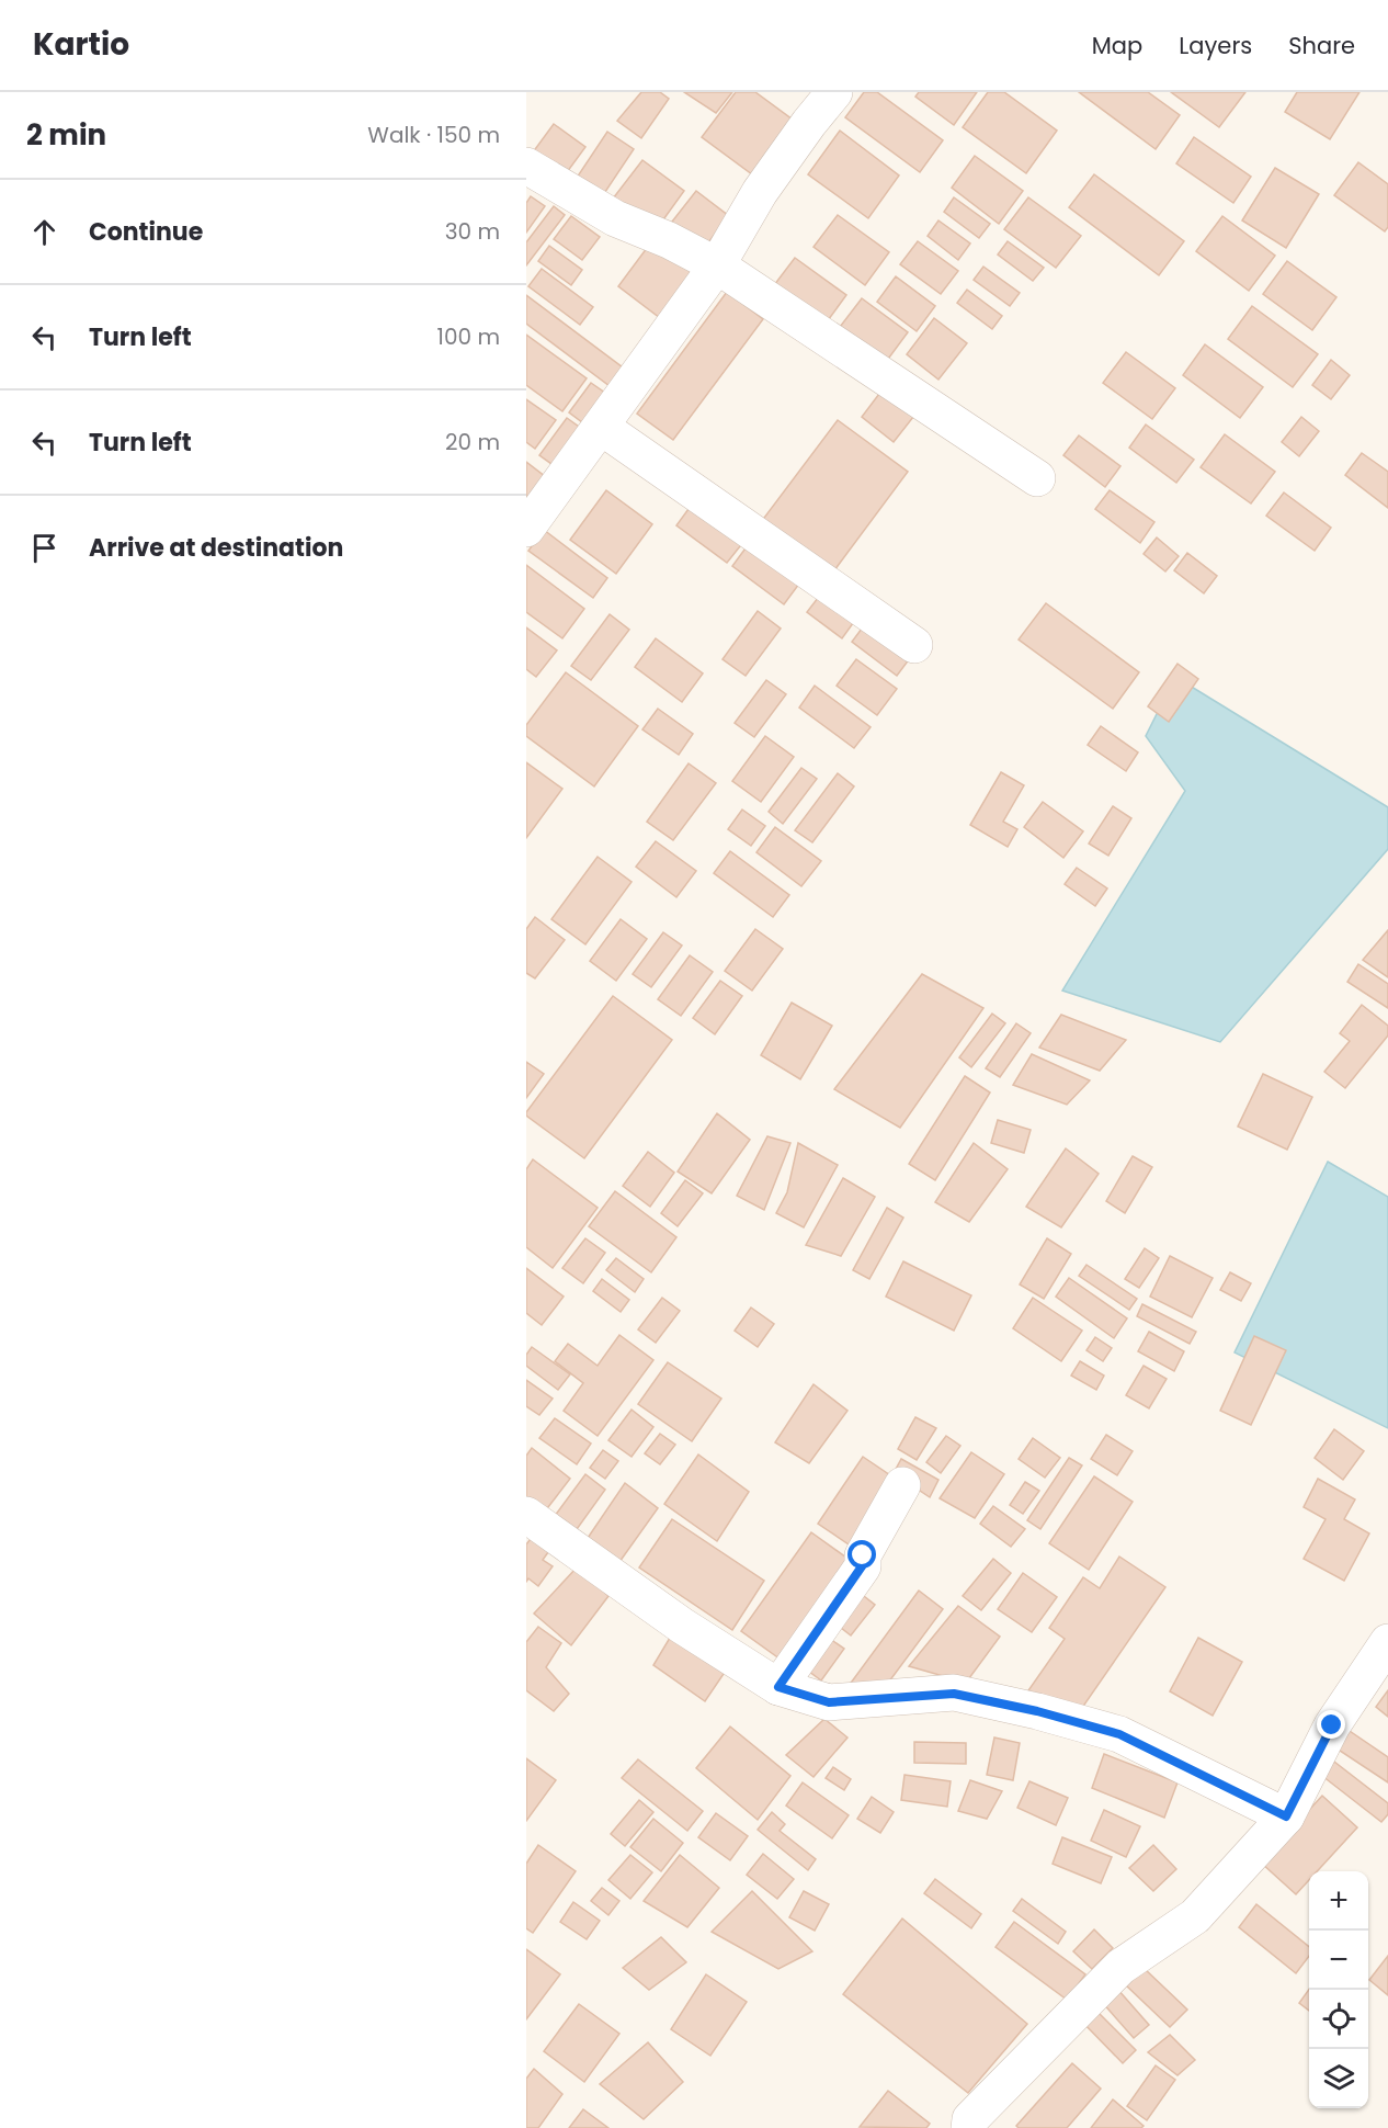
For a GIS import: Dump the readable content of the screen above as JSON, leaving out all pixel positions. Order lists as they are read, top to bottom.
{
  "page": {
    "header": "Kartio",
    "nav": ["Map", "Layers", "Share"],
    "heading": ["2 min", "Walk · 150 m"],
    "list": [
      ["Continue", "30 m"],
      ["Turn left", "100 m"],
      ["Turn left", "20 m"],
      "Arrive at destination"
    ],
    "map_buttons": ["+", "−"]
  }
}
